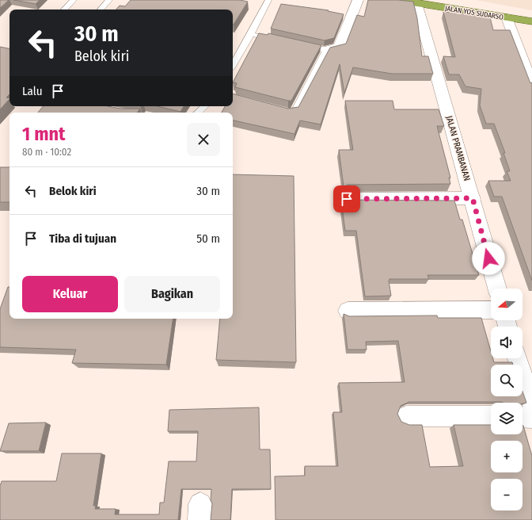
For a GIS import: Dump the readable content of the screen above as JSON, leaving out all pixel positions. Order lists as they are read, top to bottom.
{
  "streets": {
    "highway": ["JALAN YOS SUDARSO"],
    "street": ["JALAN PRAMBANAN"]
  },
  "crossings": [
    ["JALAN YOS SUDARSO", "JALAN PRAMBANAN"]
  ],
  "north": "left",
  "page": {
    "turn": ["30 m", "Belok kiri"],
    "then": "Lalu",
    "heading": ["1 mnt", "80 m · 10:02"],
    "list": [
      {
        "name": "Belok kiri",
        "value": "30 m"
      },
      {
        "name": "Tiba di tujuan",
        "value": "50 m"
      }
    ],
    "buttons": ["Keluar", "Bagikan"],
    "map_buttons": ["+", "−"]
  }
}
